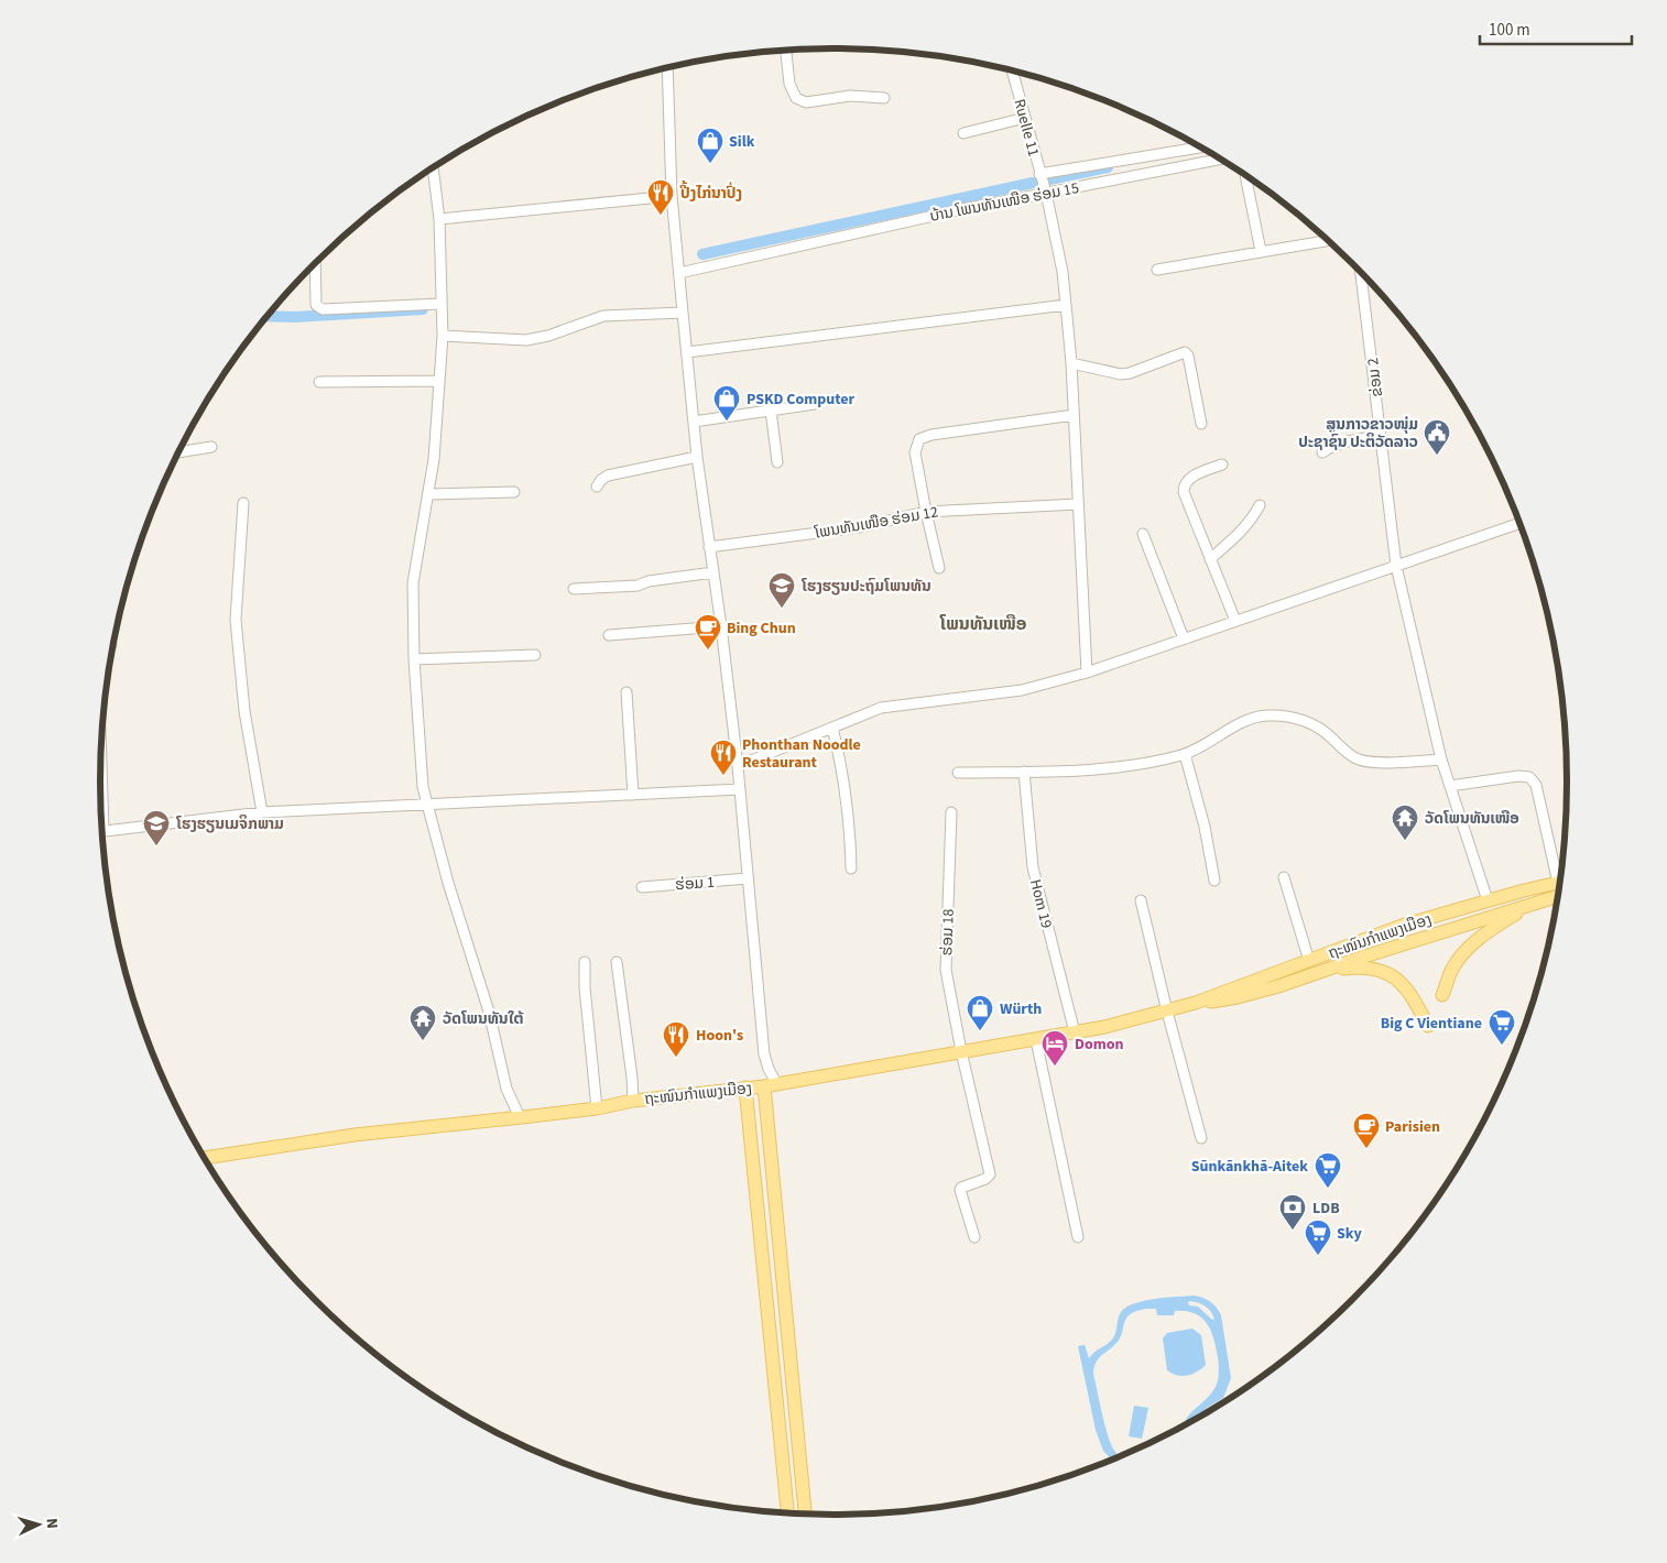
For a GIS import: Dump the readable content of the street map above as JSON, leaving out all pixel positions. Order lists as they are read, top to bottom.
{
  "streets": {
    "main road": ["ຖະໜົນກຳແພງເມືອງ"],
    "street": [
      "Ruelle 11",
      "ບ້ານ ໂພນທັນເໜືອ ຮ່ອມ 15",
      "ຂ່ອມ 2",
      "ໂພນທັນເໜືອ ຮ່ອມ 12",
      "ຮ່ອມ 1",
      "Hom 19",
      "ຮ່ອມ 18"
    ]
  },
  "crossings": [
    ["Ruelle 11", "ບ້ານ ໂພນທັນເໜືອ ຮ່ອມ 15"],
    ["Ruelle 11", "ໂພນທັນເໜືອ ຮ່ອມ 12"],
    ["ຂ່ອມ 2", "ຖະໜົນກຳແພງເມືອງ"],
    ["Hom 19", "ຖະໜົນກຳແພງເມືອງ"],
    ["ຮ່ອມ 18", "ຖະໜົນກຳແພງເມືອງ"]
  ],
  "districts": ["ໂພນທັນເໜືອ"],
  "places": {
    "shop": ["Silk", "PSKD Computer", "Würth"],
    "restaurant": ["ປີ້ງໄກ່ນາປົ່ງ", "Phonthan Noodle Restaurant", "Hoon's"],
    "public building": ["ສູນກາວຂາວໜຸ່ມ ປະຊາຊົນ ປະຕິວັດລາວ"],
    "school or university": ["ໂຮງຮຽນປະຖົມໂພນທັນ", "ໂຮງຮຽນເມຈິກພາມ"],
    "cafe": ["Bing Chun", "Parisien"],
    "temple": ["ວັດໂພນທັນເໜືອ", "ວັດໂພນທັນໃຕ້"],
    "supermarket": ["Big C Vientiane", "Sūnkānkhā-Aitek", "Sky"],
    "hotel": ["Domon"],
    "bank": ["LDB"]
  },
  "scale_bar": "100 m",
  "north": "right"
}
